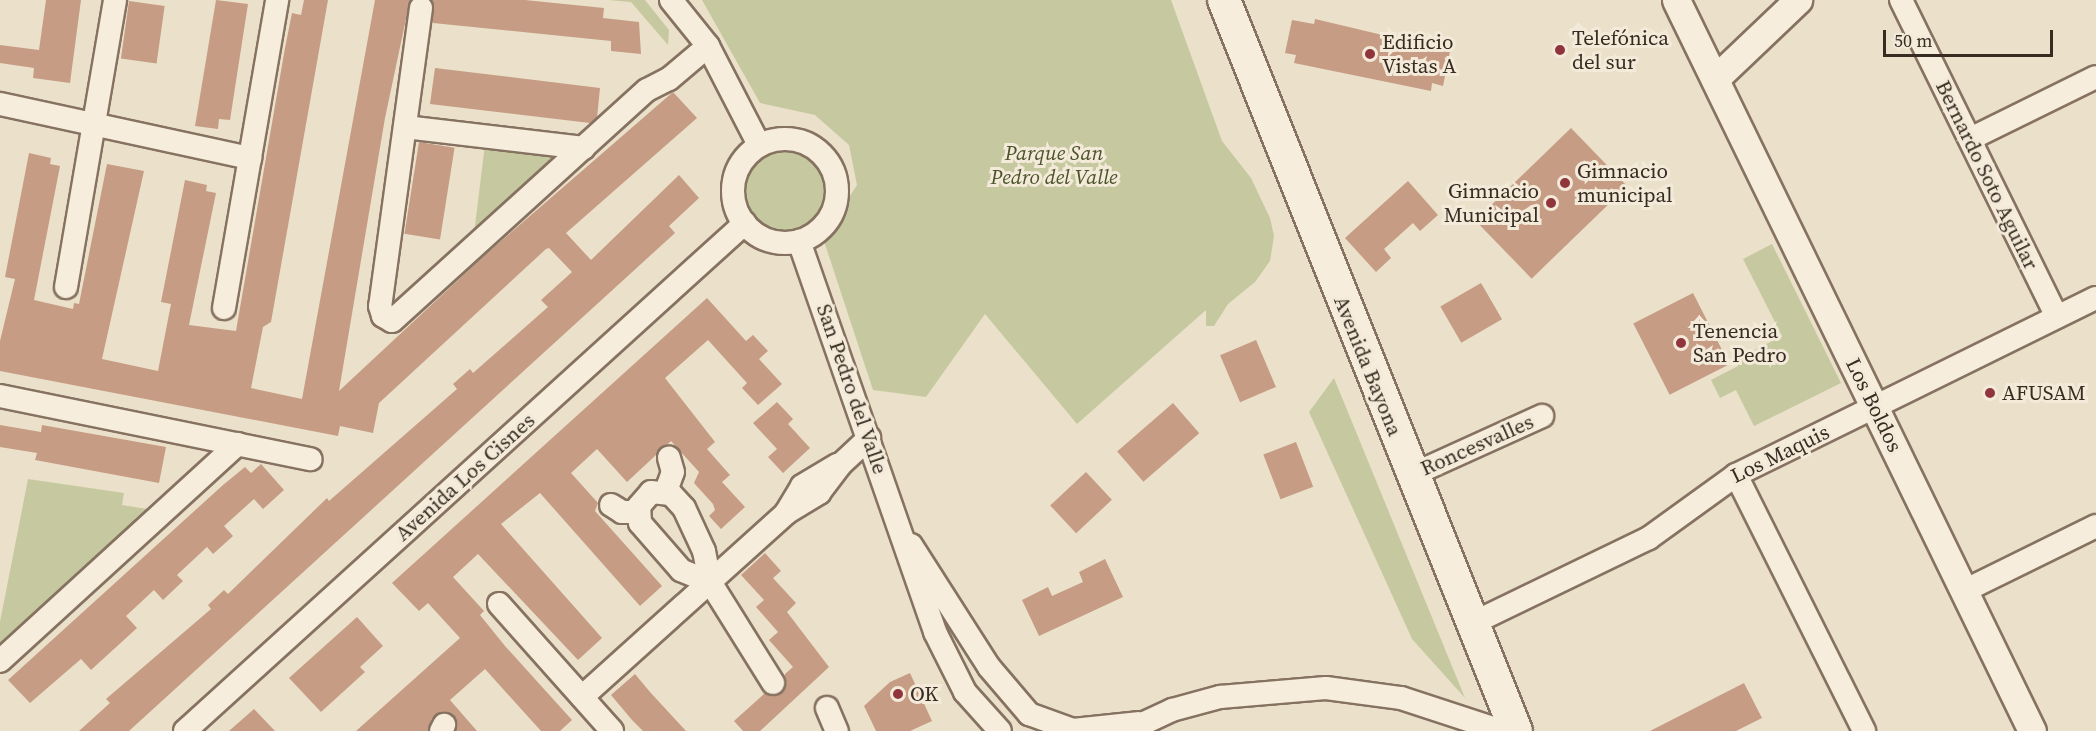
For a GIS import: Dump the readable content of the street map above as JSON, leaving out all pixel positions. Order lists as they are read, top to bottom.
{
  "streets": {
    "main road": ["Avenida Bayona"],
    "street": [
      "Bernardo Soto Aguilar",
      "San Pedro del Valle",
      "Los Boldos",
      "Roncesvalles",
      "Los Maquis",
      "Avenida Los Cisnes"
    ]
  },
  "crossings": [
    ["Bernardo Soto Aguilar", "Los Maquis"],
    ["Avenida Bayona", "Roncesvalles"],
    ["Avenida Bayona", "Los Maquis"],
    ["San Pedro del Valle", "Avenida Los Cisnes"],
    ["Los Boldos", "Los Maquis"]
  ],
  "parks": ["Parque San Pedro del Valle"],
  "places": [
    "Telefónica del sur",
    "Edificio Vistas A",
    "Gimnacio municipal",
    "Gimnacio Municipal",
    "Tenencia San Pedro",
    "AFUSAM",
    "OK"
  ],
  "scale_bar": "50 m"
}
